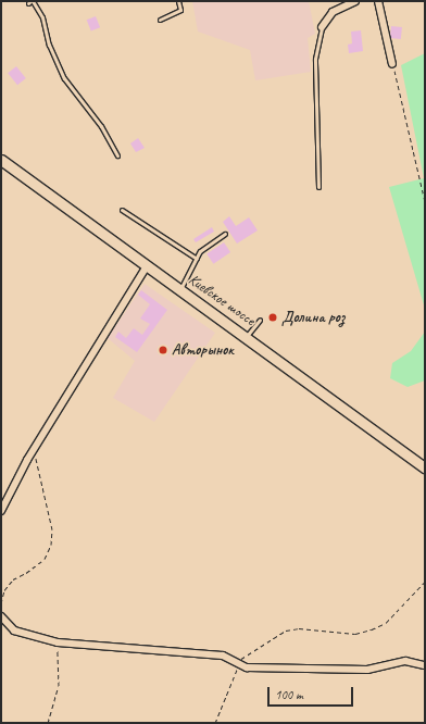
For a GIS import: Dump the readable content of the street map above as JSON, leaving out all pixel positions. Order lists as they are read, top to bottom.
{
  "streets": {
    "main road": ["Киевское шоссе"]
  },
  "places": ["Долина роз", "Авторынок"],
  "scale_bar": "100 m"
}
